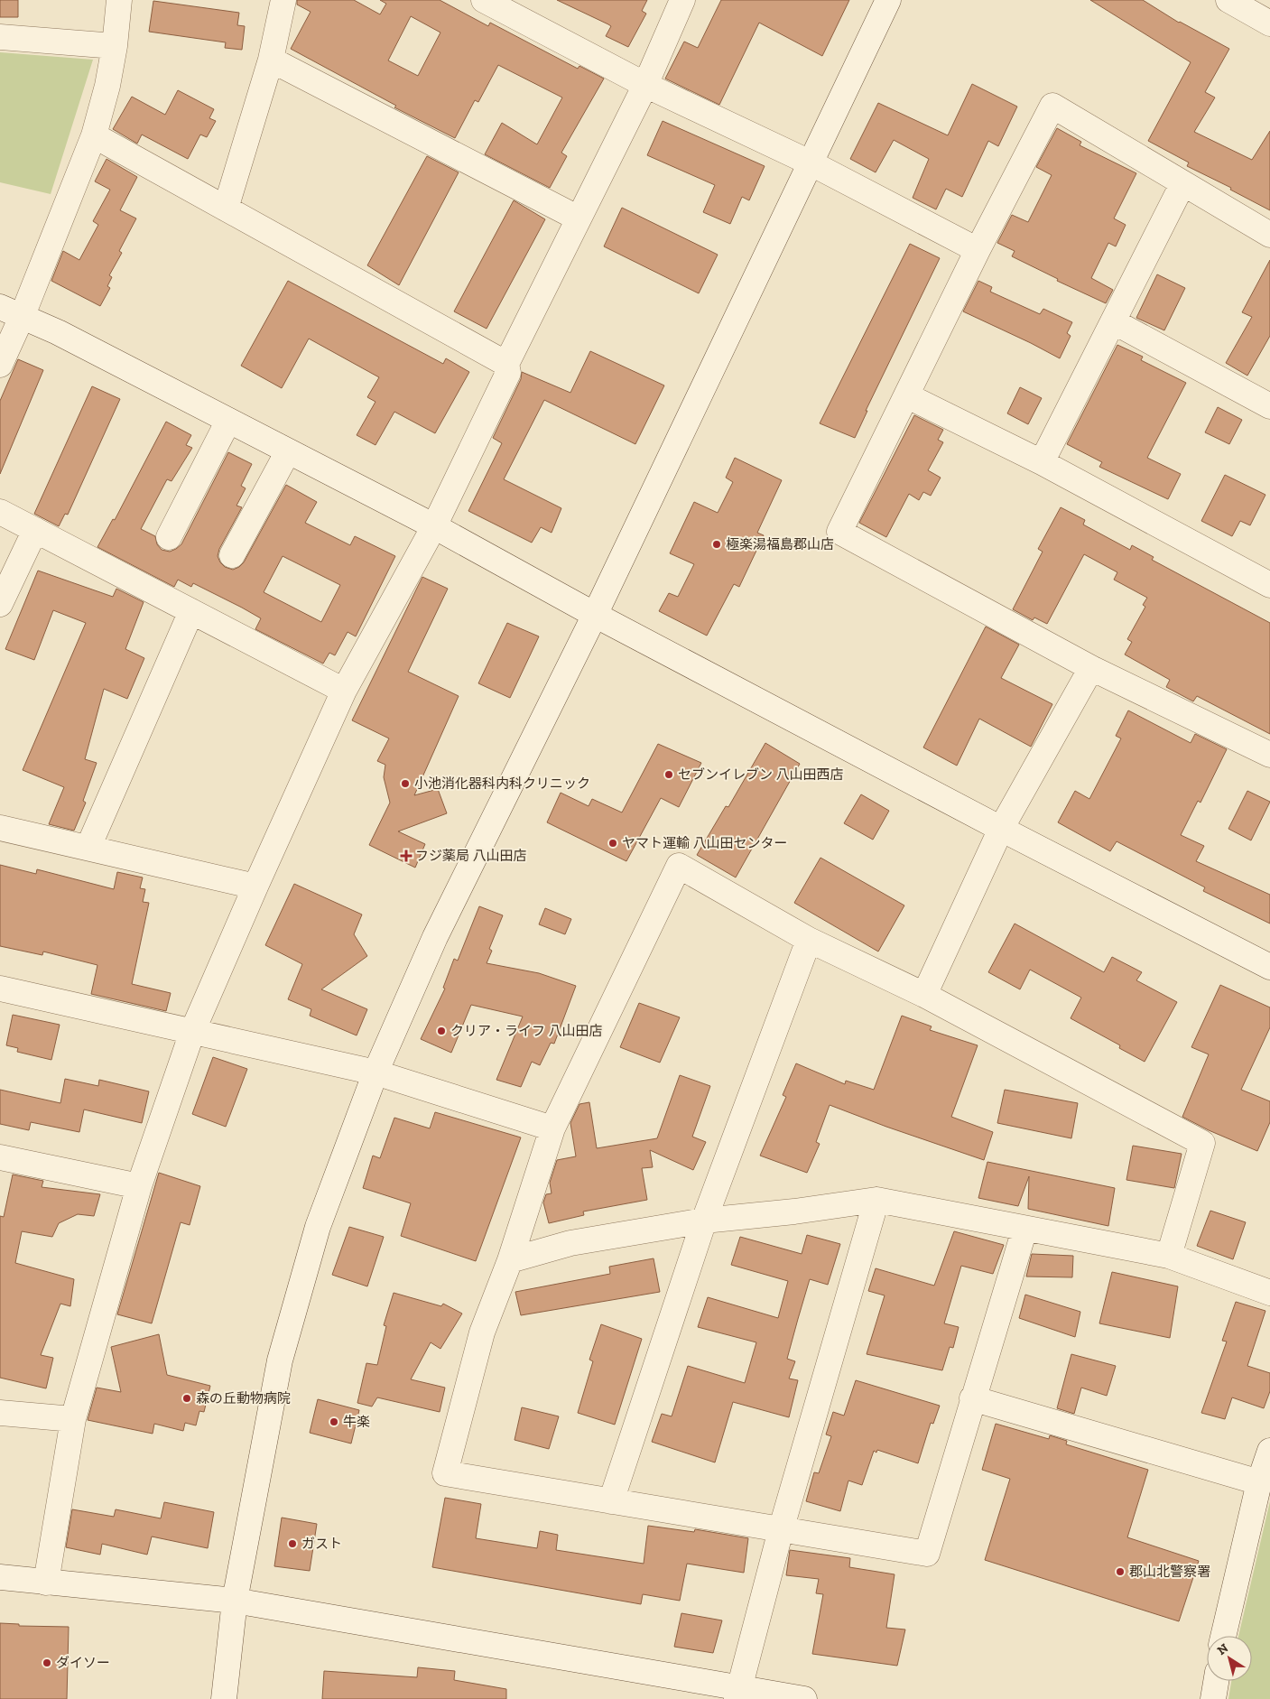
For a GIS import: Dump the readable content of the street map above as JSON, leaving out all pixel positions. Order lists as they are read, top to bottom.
{
  "places": {
    "other": [
      "極楽湯福島郡山店",
      "セブンイレブン 八山田西店",
      "小池消化器科内科クリニック",
      "ヤマト運輸 八山田センター",
      "クリア・ライフ 八山田店",
      "森の丘動物病院",
      "牛楽",
      "ガスト",
      "郡山北警察署",
      "ダイソー"
    ],
    "health": ["フジ薬局 八山田店"]
  },
  "north": "top left"
}
